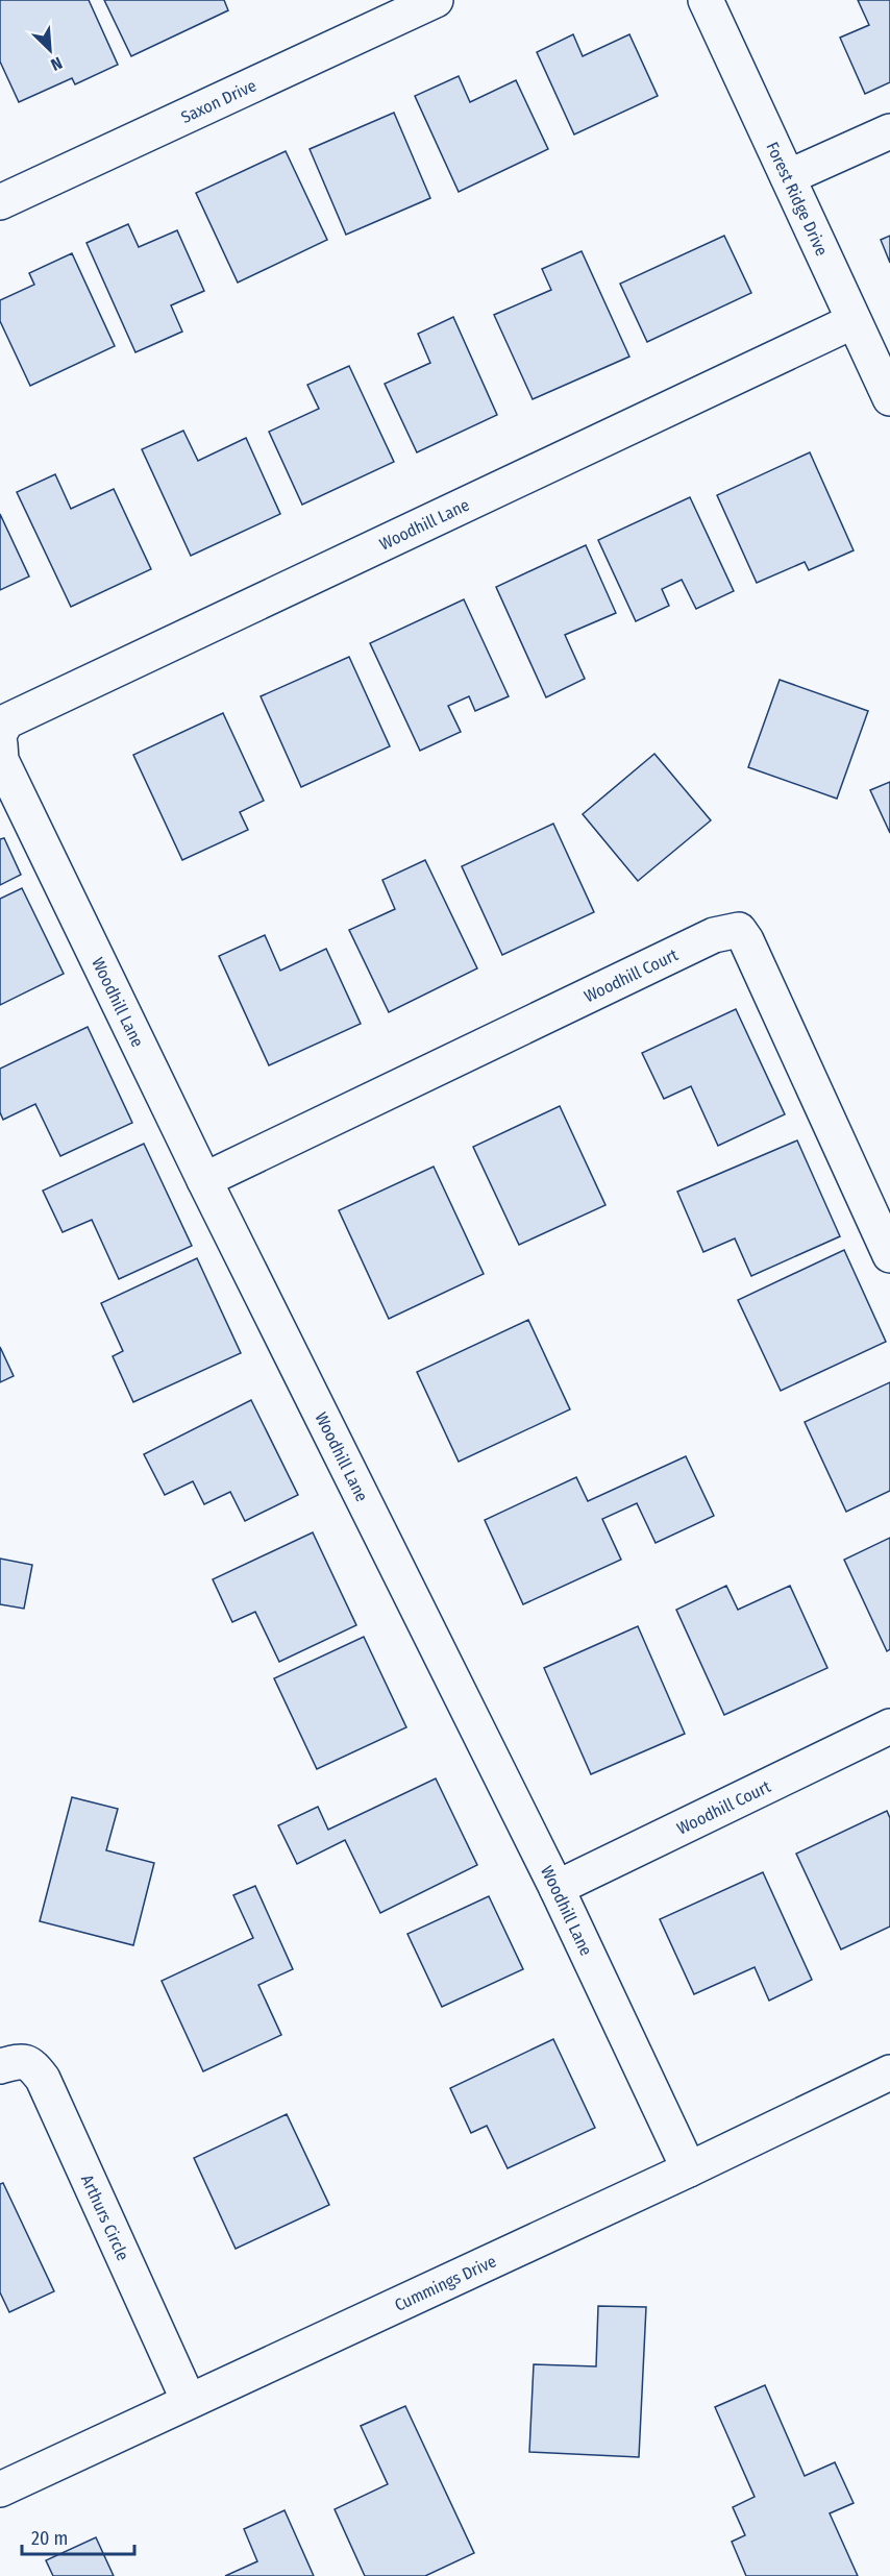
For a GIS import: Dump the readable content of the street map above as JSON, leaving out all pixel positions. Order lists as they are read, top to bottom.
{
  "streets": {
    "street": [
      "Saxon Drive",
      "Forest Ridge Drive",
      "Woodhill Lane",
      "Woodhill Court",
      "Arthurs Circle",
      "Cummings Drive"
    ]
  },
  "crossings": [
    ["Forest Ridge Drive", "Woodhill Lane"],
    ["Woodhill Lane", "Woodhill Court"],
    ["Woodhill Lane", "Cummings Drive"],
    ["Arthurs Circle", "Cummings Drive"]
  ],
  "scale_bar": "20 m",
  "north": "bottom right"
}
